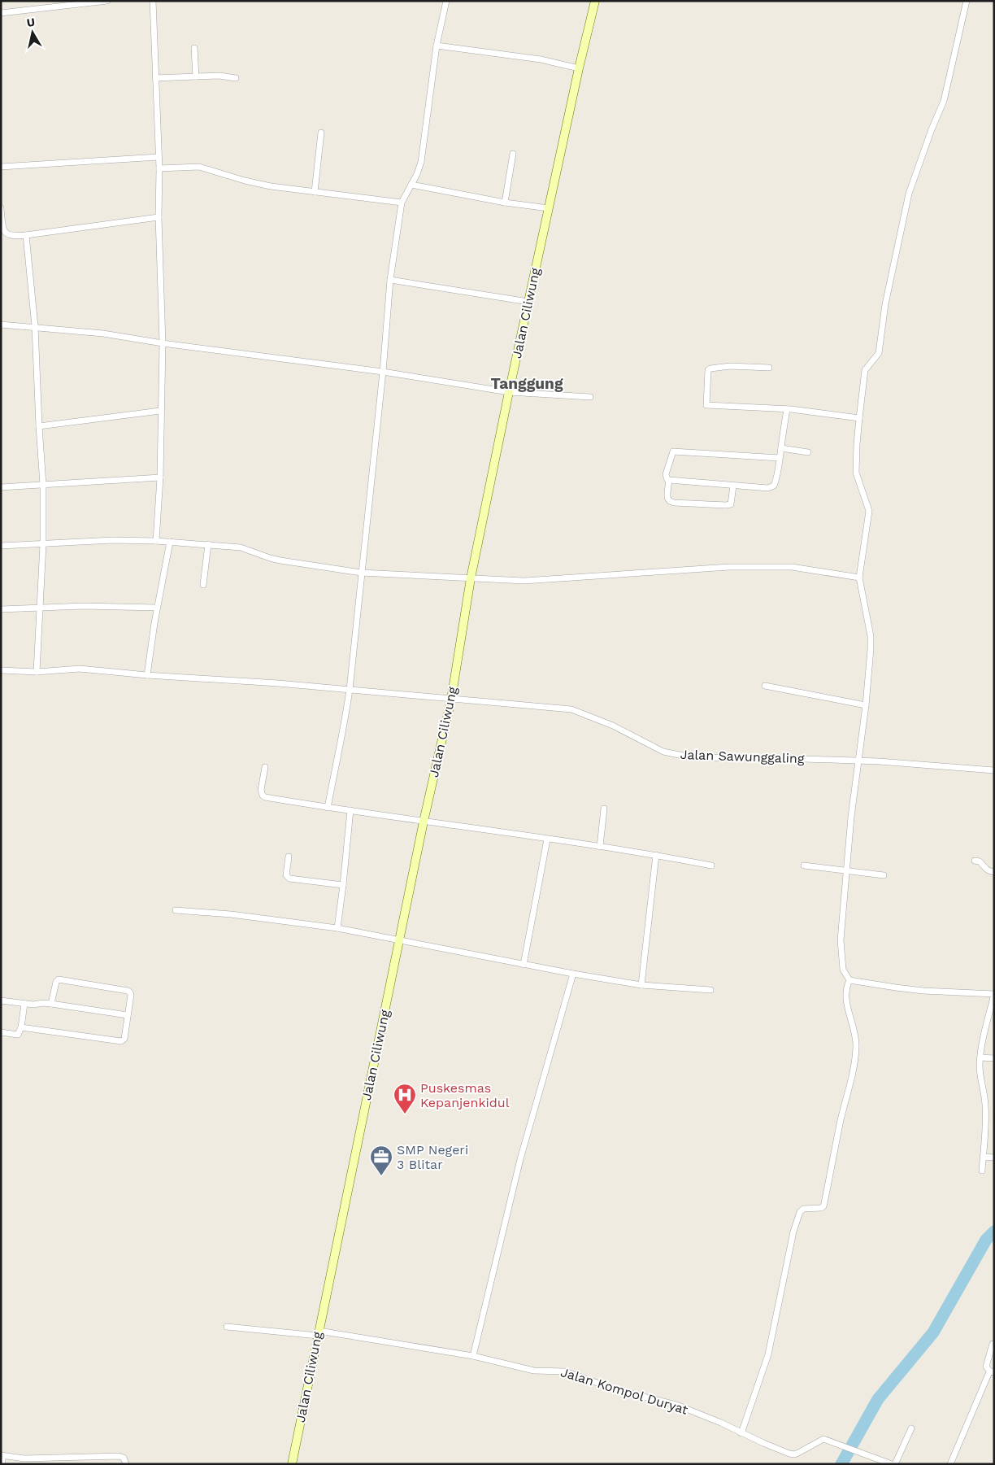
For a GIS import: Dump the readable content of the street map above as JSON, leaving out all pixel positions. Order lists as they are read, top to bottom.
{
  "streets": {
    "main road": ["Jalan Ciliwung"],
    "street": ["Jalan Sawunggaling", "Jalan Kompol Duryat"]
  },
  "crossings": [
    ["Jalan Ciliwung", "Jalan Sawunggaling"],
    ["Jalan Ciliwung", "Jalan Kompol Duryat"]
  ],
  "districts": ["Tanggung"],
  "places": {
    "hospital": ["Puskesmas Kepanjenkidul"],
    "office": ["SMP Negeri 3 Blitar"]
  },
  "north": "top"
}
